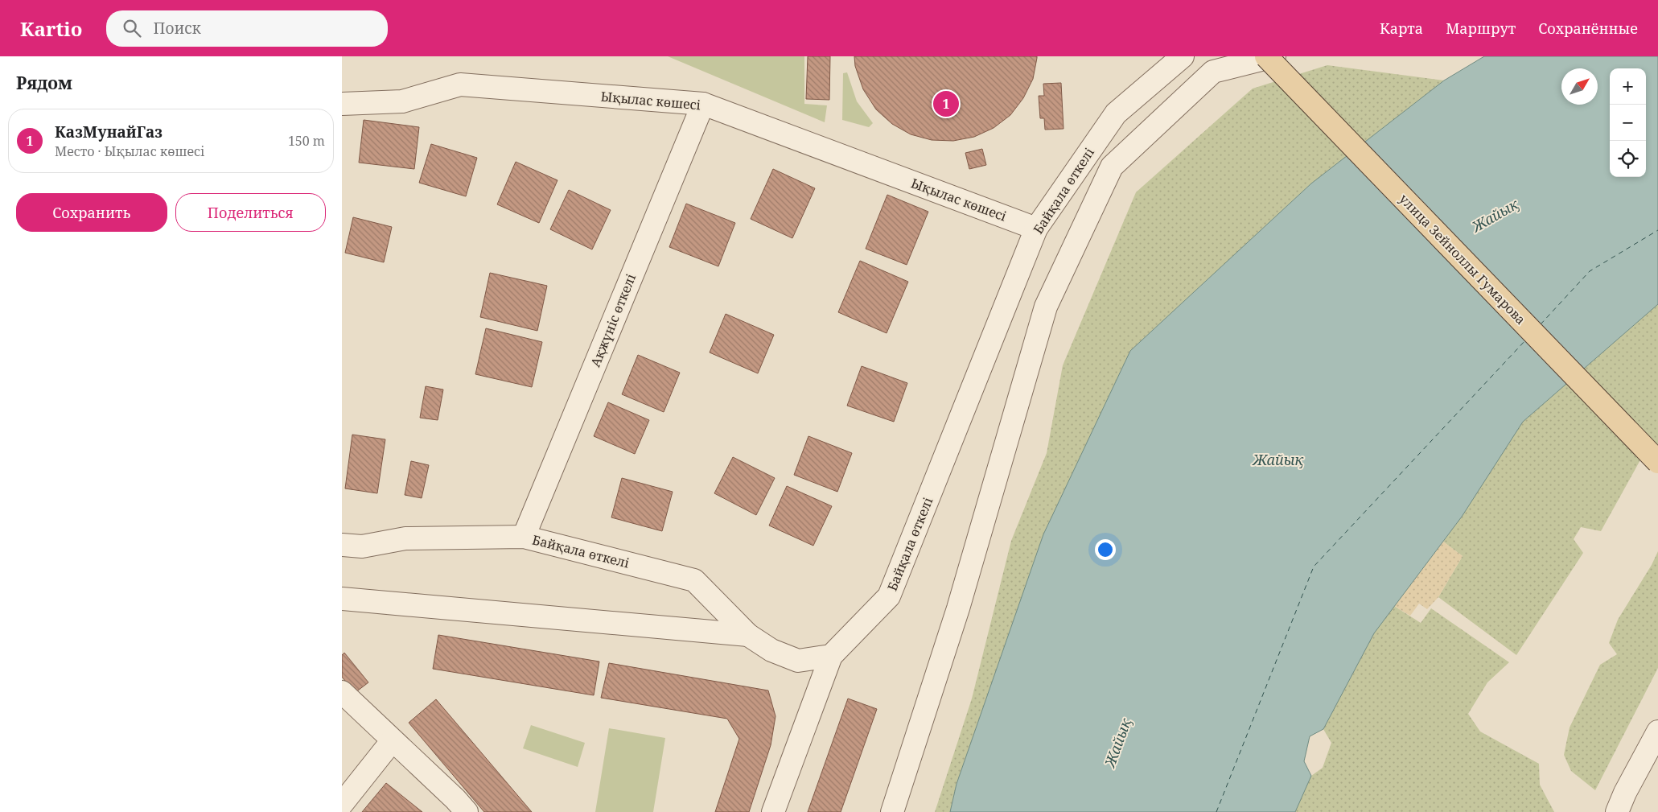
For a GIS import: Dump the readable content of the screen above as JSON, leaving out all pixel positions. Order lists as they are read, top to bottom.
{
  "streets": {
    "main road": ["улица Зейноллы Гумарова"],
    "street": ["Ықылас көшесі", "Байқала өткелі", "Ақжүніс өткелі"]
  },
  "crossings": [
    ["Ықылас көшесі", "Байқала өткелі"],
    ["Ықылас көшесі", "Ақжүніс өткелі"],
    ["Байқала өткелі", "Ақжүніс өткелі"]
  ],
  "water": ["Жайық"],
  "north": "top right",
  "page": {
    "header": "Kartio",
    "search": "Поиск",
    "nav": ["Карта", "Маршрут", "Сохранённые"],
    "heading": "Рядом",
    "map_buttons": ["+", "−"],
    "pins": "1",
    "list": [
      {
        "mark": "1",
        "name": "КазМунайГаз",
        "note": "Место · Ықылас көшесі",
        "value": "150 m"
      }
    ],
    "buttons": ["Сохранить", "Поделиться"]
  }
}
